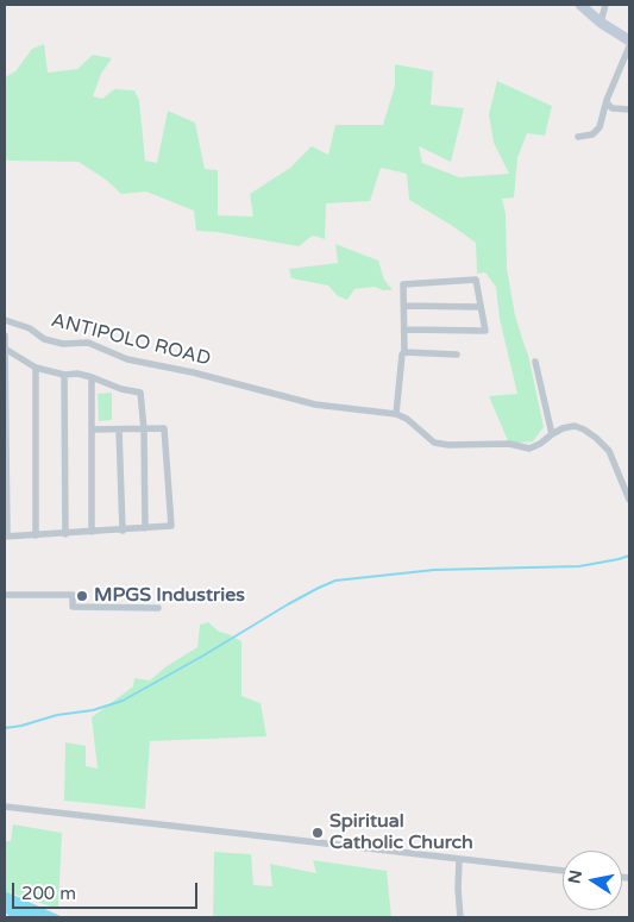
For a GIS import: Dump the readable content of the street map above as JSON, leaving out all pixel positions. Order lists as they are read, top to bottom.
{
  "streets": {
    "street": ["ANTIPOLO ROAD"]
  },
  "places": ["MPGS Industries", "Spiritual Catholic Church"],
  "scale_bar": "200 m",
  "north": "left"
}
